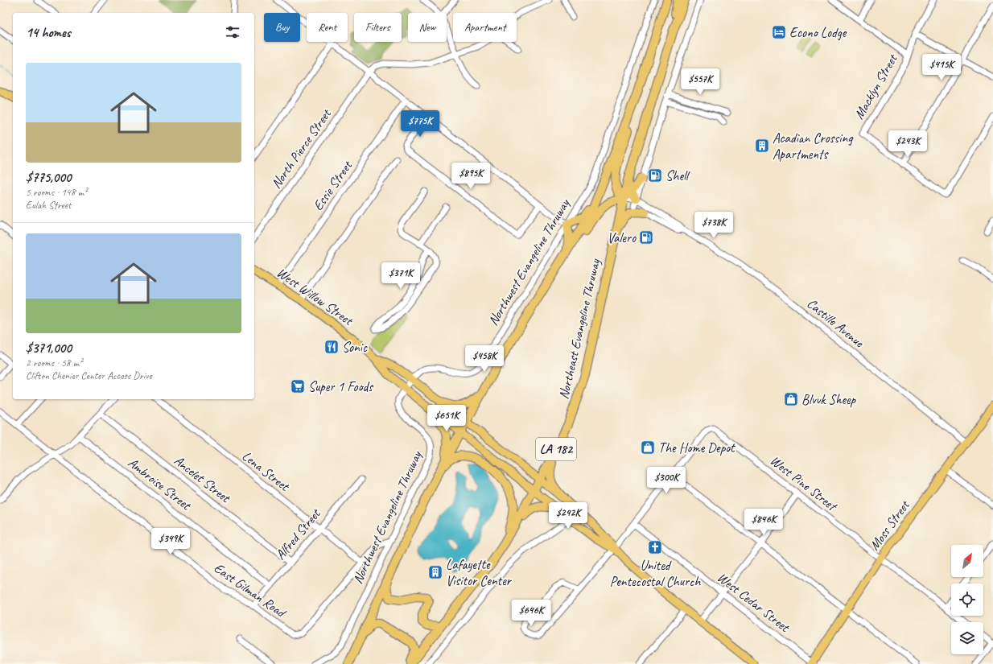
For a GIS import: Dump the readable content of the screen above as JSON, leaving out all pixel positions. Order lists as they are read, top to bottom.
{
  "streets": {
    "highway": ["Northwest Evangeline Thruway", "Northeast Evangeline Thruway", "LA 182"],
    "main road": ["West Willow Street", "Moss Street"],
    "street": [
      "Macklyn Street",
      "North Pierce Street",
      "Essie Street",
      "Castille Avenue",
      "Lena Street",
      "Ancelet Street",
      "West Pine Street",
      "Ambroise Street",
      "Alfred Street",
      "East Gilman Road",
      "West Cedar Street"
    ]
  },
  "crossings": [
    ["Essie Street", "West Willow Street"],
    ["Northwest Evangeline Thruway", "West Willow Street"],
    ["West Willow Street", "Northeast Evangeline Thruway"],
    ["Castille Avenue", "Northeast Evangeline Thruway"],
    ["Castille Avenue", "Moss Street"],
    ["Lena Street", "Alfred Street"],
    ["Lena Street", "East Gilman Road"],
    ["Ancelet Street", "Alfred Street"],
    ["West Pine Street", "Moss Street"],
    ["Ambroise Street", "Alfred Street"],
    ["Moss Street", "West Cedar Street"],
    ["Alfred Street", "East Gilman Road"]
  ],
  "places": {
    "hotel": ["Econo Lodge"],
    "building": ["Acadian Crossing Apartments", "Lafayette Visitor Center"],
    "fuel station": ["Shell", "Valero"],
    "restaurant": ["Sonic"],
    "supermarket": ["Super 1 Foods"],
    "shop": ["Blvvk Sheep", "The Home Depot"],
    "church": ["United Pentecostal Church"]
  },
  "north": "top right",
  "page": {
    "chip": [
      "Buy",
      "Rent",
      "Filters",
      "New",
      "Apartment"
    ],
    "heading": "14 homes",
    "list": [
      {
        "name": "$775,000",
        "note": "5 rooms · 148 m² · Eulah Street"
      },
      {
        "name": "$371,000",
        "note": "2 rooms · 58 m² · Clifton Chenier Center Access Drive"
      }
    ],
    "price": [
      "$415K",
      "$557K",
      "$775K",
      "$243K",
      "$895K",
      "$738K",
      "$371K",
      "$458K",
      "$651K",
      "$300K",
      "$242K",
      "$846K",
      "$349K",
      "$646K"
    ]
  }
}
